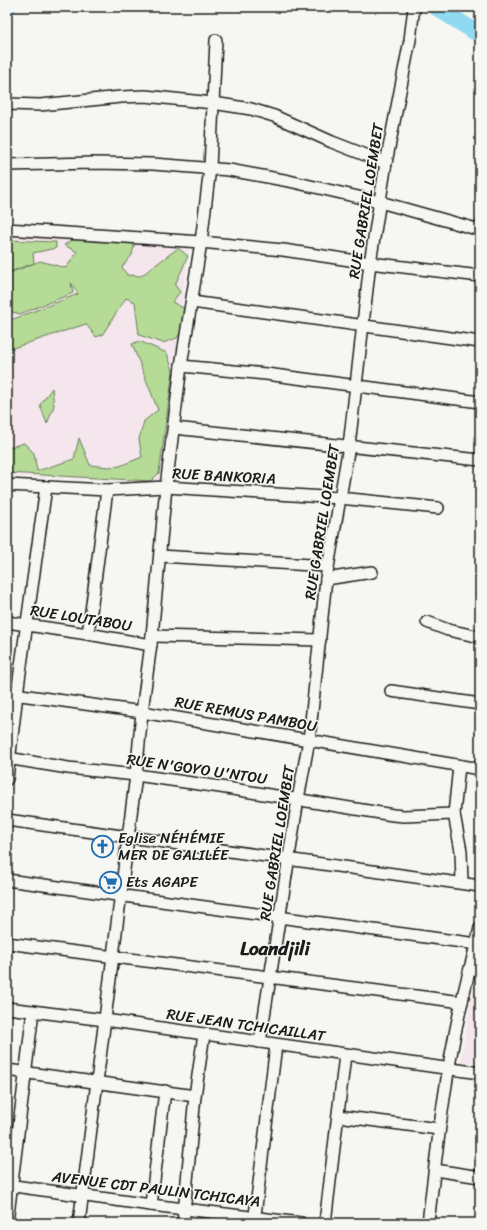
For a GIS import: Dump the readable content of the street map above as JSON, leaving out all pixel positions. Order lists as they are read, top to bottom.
{
  "streets": {
    "street": [
      "RUE GABRIEL LOEMBET",
      "RUE BANKORIA",
      "RUE LOUTABOU",
      "RUE REMUS PAMBOU",
      "RUE N'GOYO U'NTOU",
      "RUE JEAN TCHICAILLAT",
      "AVENUE CDT PAULIN TCHICAYA"
    ]
  },
  "crossings": [
    ["RUE GABRIEL LOEMBET", "RUE BANKORIA"],
    ["RUE GABRIEL LOEMBET", "RUE LOUTABOU"],
    ["RUE GABRIEL LOEMBET", "RUE REMUS PAMBOU"],
    ["RUE GABRIEL LOEMBET", "RUE N'GOYO U'NTOU"],
    ["RUE GABRIEL LOEMBET", "RUE JEAN TCHICAILLAT"]
  ],
  "districts": ["Loandjili"],
  "places": {
    "church": ["Eglise NÉHÉMIE MER DE GALILÉE"],
    "supermarket": ["Ets AGAPE"]
  }
}
